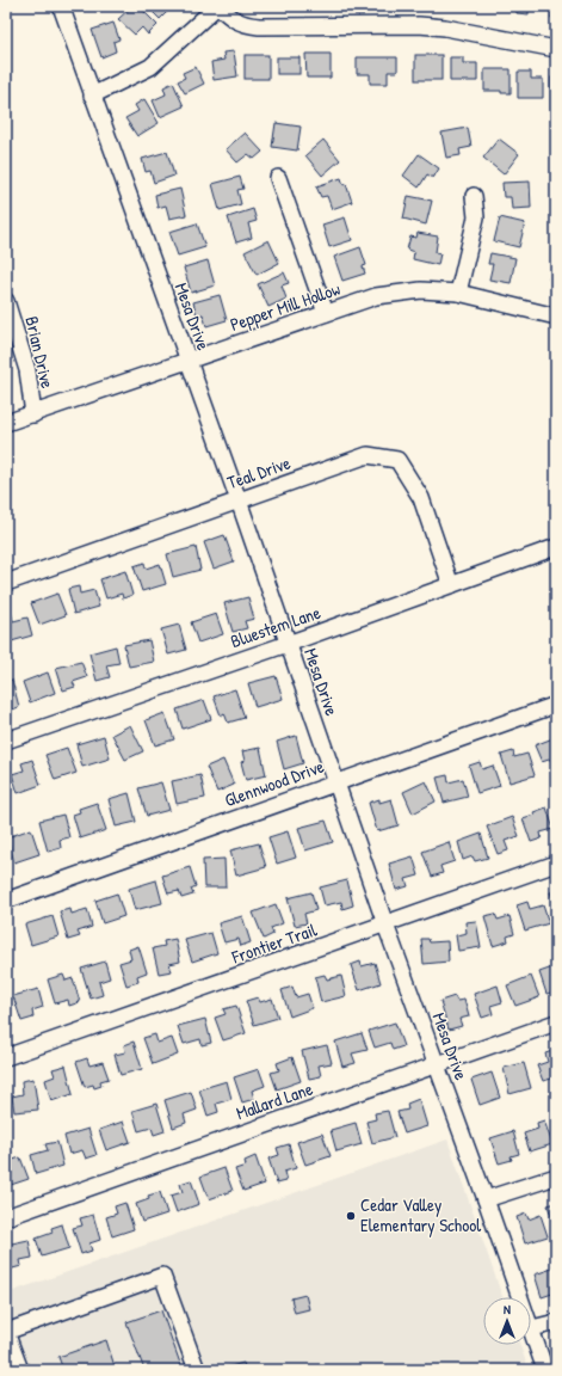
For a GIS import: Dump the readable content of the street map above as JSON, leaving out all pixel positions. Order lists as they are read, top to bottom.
{
  "streets": {
    "street": [
      "Pepper Mill Hollow",
      "Mesa Drive",
      "Brian Drive",
      "Teal Drive",
      "Bluestem Lane",
      "Glennwood Drive",
      "Frontier Trail",
      "Mallard Lane"
    ]
  },
  "crossings": [
    ["Pepper Mill Hollow", "Mesa Drive"],
    ["Pepper Mill Hollow", "Brian Drive"],
    ["Mesa Drive", "Teal Drive"],
    ["Mesa Drive", "Bluestem Lane"],
    ["Mesa Drive", "Glennwood Drive"],
    ["Mesa Drive", "Frontier Trail"],
    ["Mesa Drive", "Mallard Lane"],
    ["Teal Drive", "Bluestem Lane"]
  ],
  "places": ["Cedar Valley Elementary School"],
  "north": "top"
}
